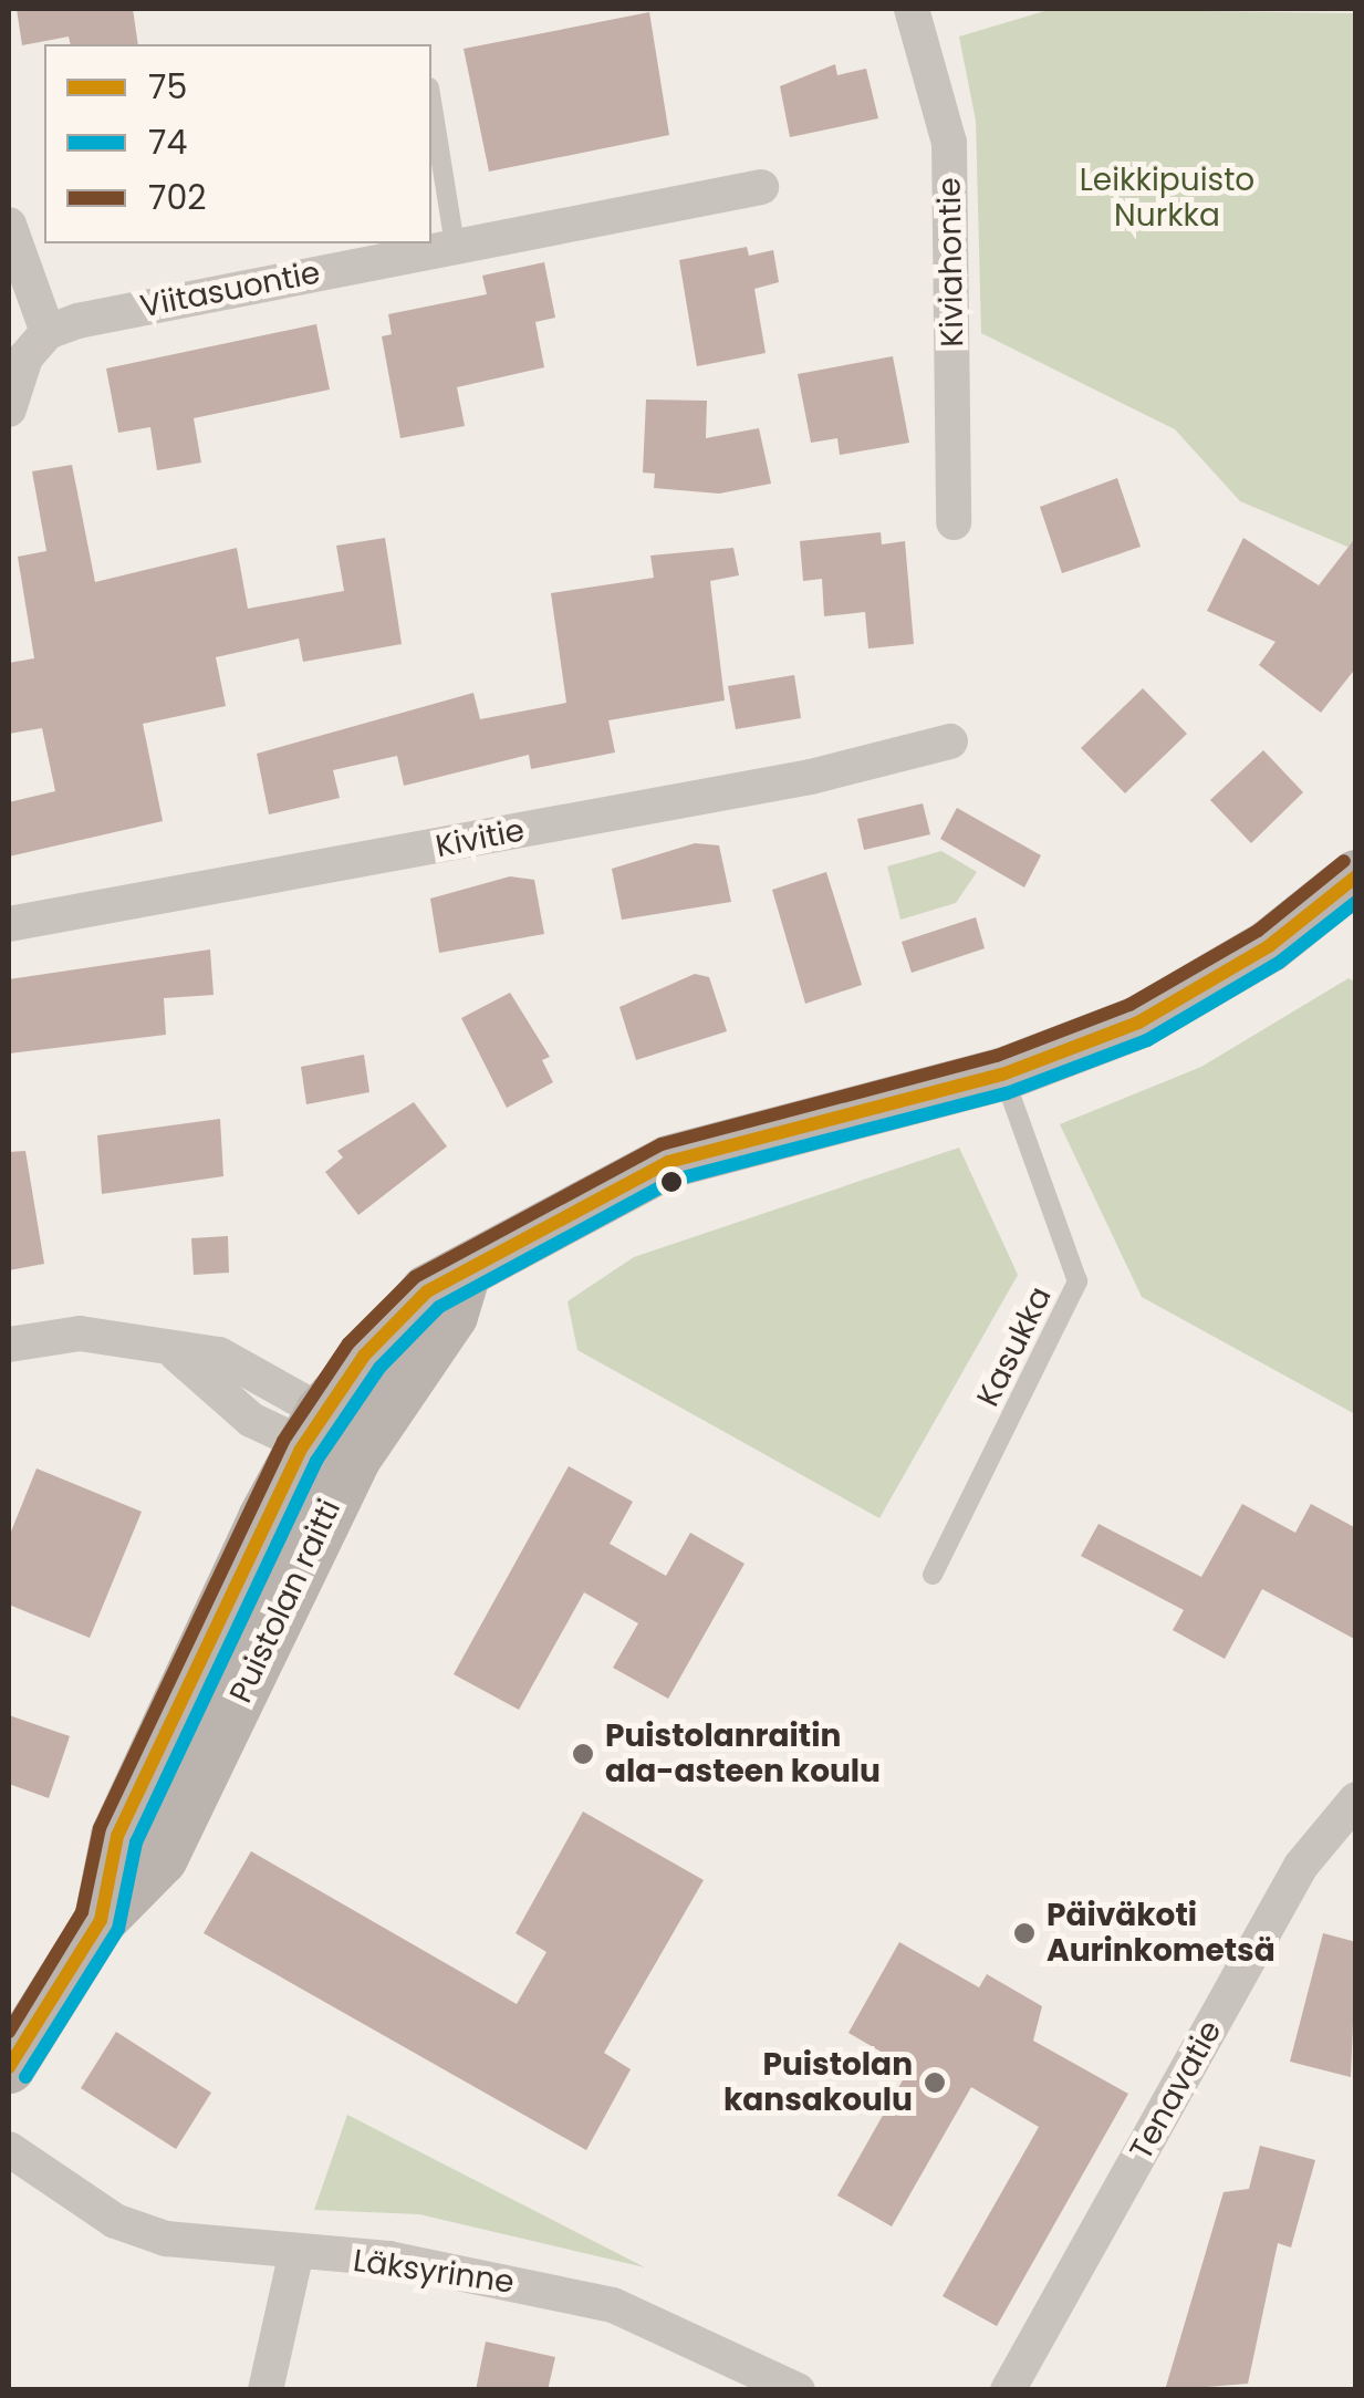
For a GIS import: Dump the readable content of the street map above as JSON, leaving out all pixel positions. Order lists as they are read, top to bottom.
{
  "streets": {
    "main road": ["Puistolan raitti"],
    "street": [
      "Kiviahontie",
      "Viitasuontie",
      "Kivitie",
      "Tenavatie",
      "Läksyrinne"
    ],
    "lane": ["Kasukka"]
  },
  "crossings": [
    ["Kasukka", "Puistolan raitti"]
  ],
  "parks": ["Leikkipuisto Nurkka"],
  "places": ["Puistolanraitin ala-asteen koulu", "Päiväkoti Aurinkometsä", "Puistolan kansakoulu"],
  "lines": ["transit line 702", "transit line 75", "transit line 74"],
  "legend": ["75", "74", "702"]
}
